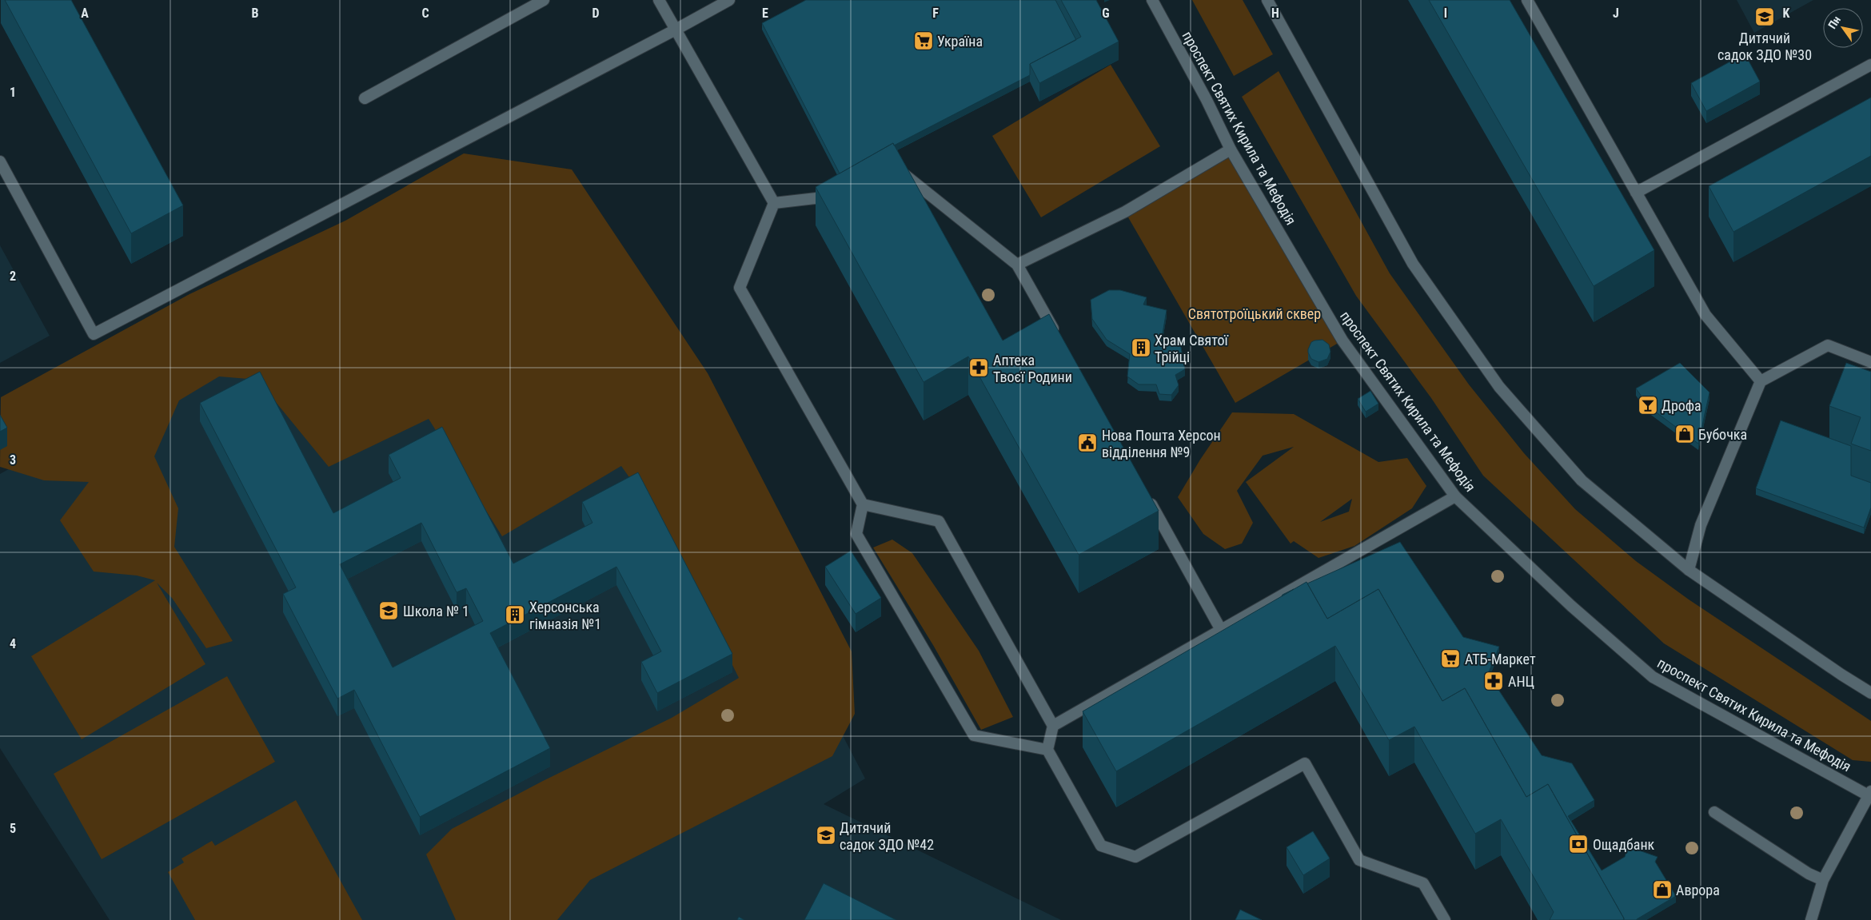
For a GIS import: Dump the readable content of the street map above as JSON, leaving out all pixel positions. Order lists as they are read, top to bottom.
{
  "streets": {
    "street": ["проспект Святих Кирила та Мефодія"]
  },
  "parks": ["Святотроїцький сквер"],
  "places": {
    "school or university": ["Дитячий садок ЗДО №30", "Школа № 1", "Дитячий садок ЗДО №42"],
    "supermarket": ["Україна", "АТБ-Маркет"],
    "building": ["Храм Святої Трійці", "Херсонська гімназія №1"],
    "pharmacy": ["Аптека Твоєї Родини", "АНЦ"],
    "bar": ["Дрофа"],
    "shop": ["Бубочка", "Аврора"],
    "public building": ["Нова Пошта Херсон відділення №9"],
    "bank": ["Ощадбанк"]
  },
  "north": "top left",
  "grid": {
    "columns": [
      "A",
      "B",
      "C",
      "D",
      "E",
      "F",
      "G",
      "H",
      "I",
      "J",
      "K"
    ],
    "rows": [
      "1",
      "2",
      "3",
      "4",
      "5"
    ]
  }
}
